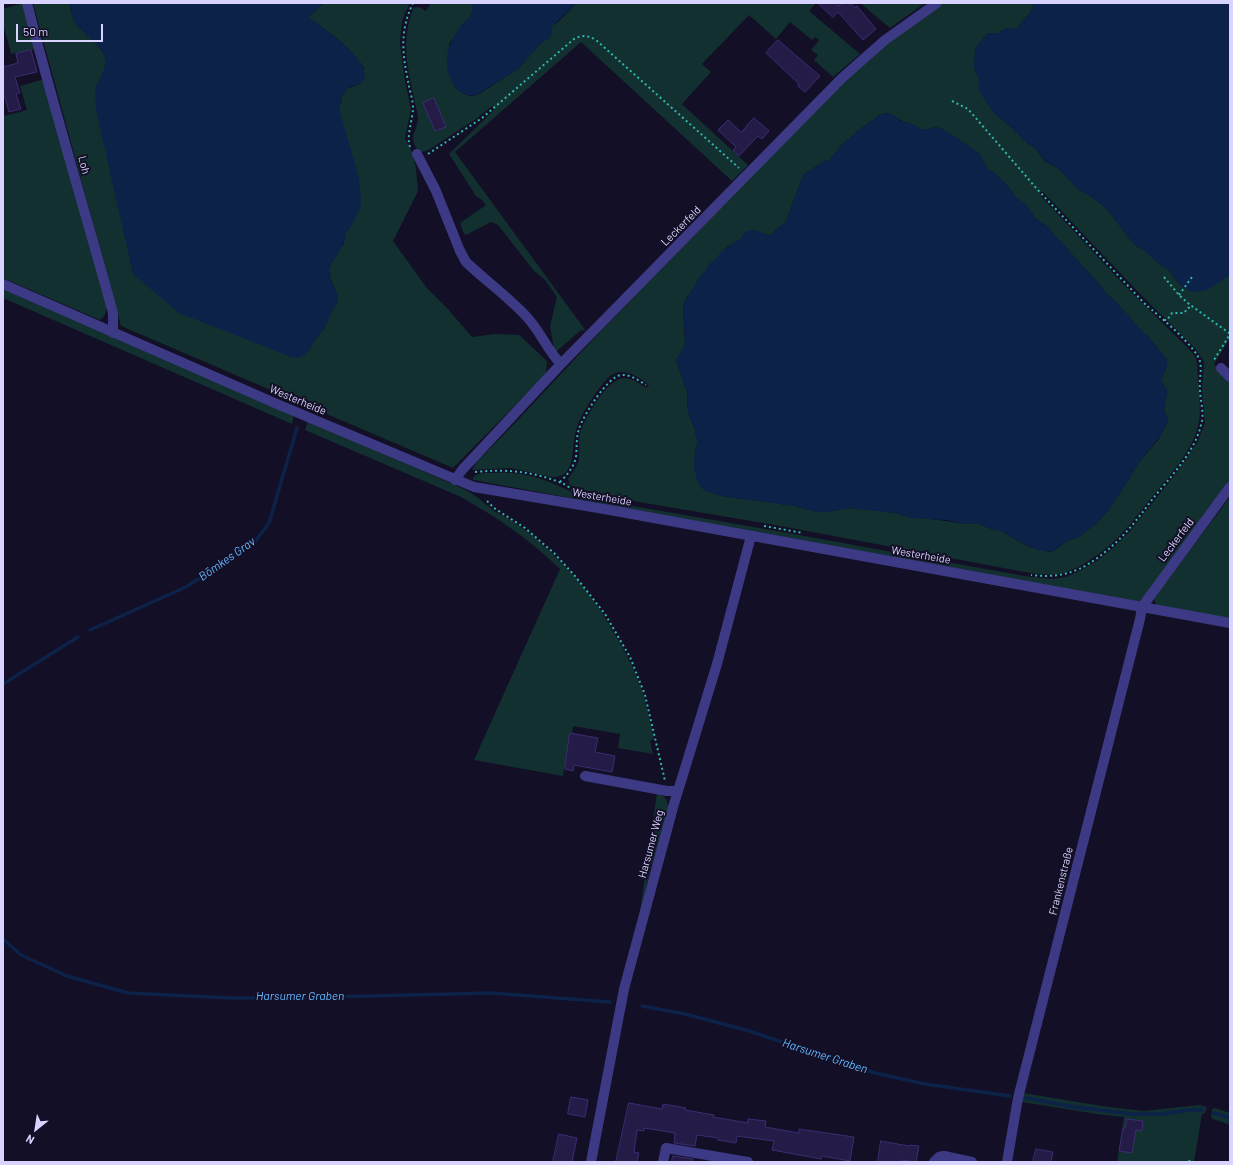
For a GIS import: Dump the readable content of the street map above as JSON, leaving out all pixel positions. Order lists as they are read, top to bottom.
{
  "streets": {
    "street": [
      "Loh",
      "Leckerfeld",
      "Westerheide",
      "Harsumer Weg",
      "Frankenstraße"
    ]
  },
  "crossings": [
    ["Loh", "Westerheide"],
    ["Leckerfeld", "Westerheide"],
    ["Leckerfeld", "Frankenstraße"],
    ["Westerheide", "Harsumer Weg"],
    ["Westerheide", "Frankenstraße"]
  ],
  "water": ["Bömkes Grav", "Harsumer Graben"],
  "scale_bar": "50 m",
  "north": "bottom left"
}
